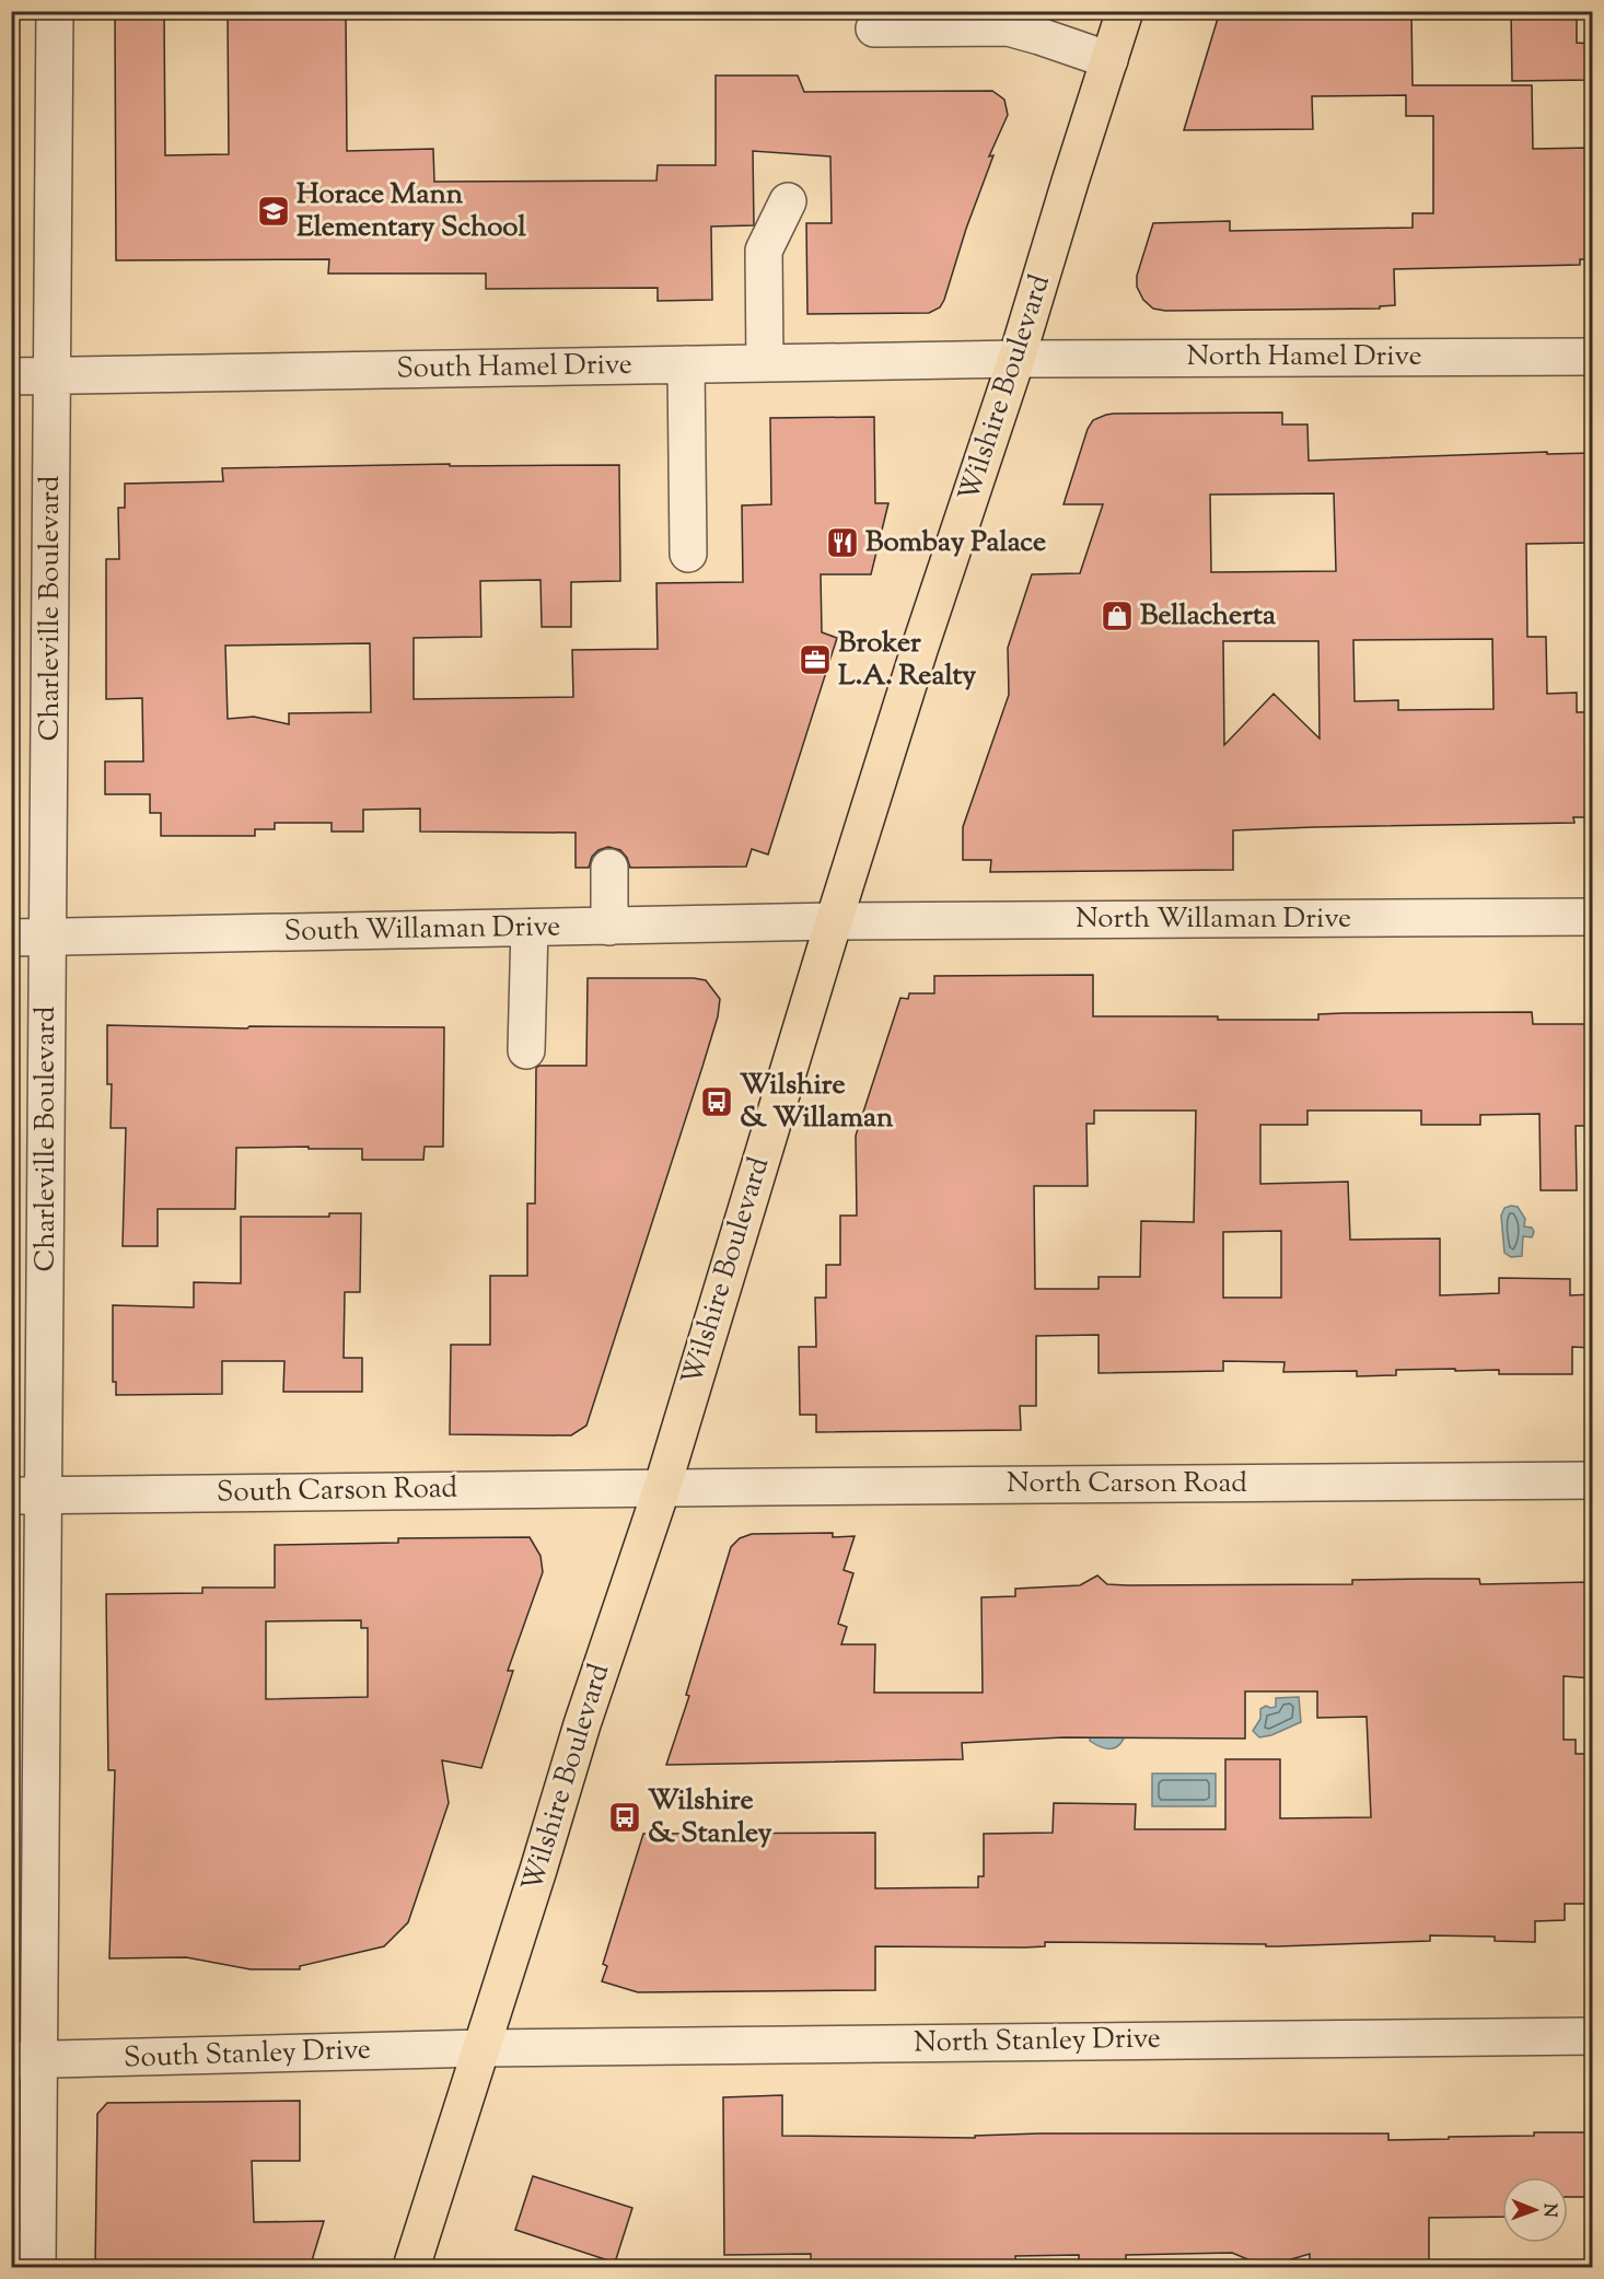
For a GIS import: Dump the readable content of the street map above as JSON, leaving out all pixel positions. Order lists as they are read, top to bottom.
{
  "streets": {
    "main road": ["Wilshire Boulevard"],
    "street": [
      "North Hamel Drive",
      "South Hamel Drive",
      "Charleville Boulevard",
      "North Willaman Drive",
      "South Willaman Drive",
      "North Carson Road",
      "South Carson Road",
      "North Stanley Drive",
      "South Stanley Drive"
    ]
  },
  "crossings": [
    ["North Hamel Drive", "South Hamel Drive"],
    ["North Hamel Drive", "Wilshire Boulevard"],
    ["South Hamel Drive", "Wilshire Boulevard"],
    ["South Hamel Drive", "Charleville Boulevard"],
    ["Wilshire Boulevard", "North Willaman Drive"],
    ["Wilshire Boulevard", "South Willaman Drive"],
    ["Wilshire Boulevard", "North Carson Road"],
    ["Wilshire Boulevard", "South Carson Road"],
    ["Wilshire Boulevard", "North Stanley Drive"],
    ["Wilshire Boulevard", "South Stanley Drive"],
    ["Charleville Boulevard", "South Willaman Drive"],
    ["Charleville Boulevard", "South Carson Road"],
    ["Charleville Boulevard", "South Stanley Drive"],
    ["North Willaman Drive", "South Willaman Drive"],
    ["North Carson Road", "South Carson Road"],
    ["North Stanley Drive", "South Stanley Drive"]
  ],
  "places": {
    "school or university": ["Horace Mann Elementary School"],
    "restaurant": ["Bombay Palace"],
    "shop": ["Bellacherta"],
    "office": ["Broker L.A. Realty"],
    "bus stop": ["Wilshire & Willaman", "Wilshire & Stanley"]
  },
  "north": "right"
}
